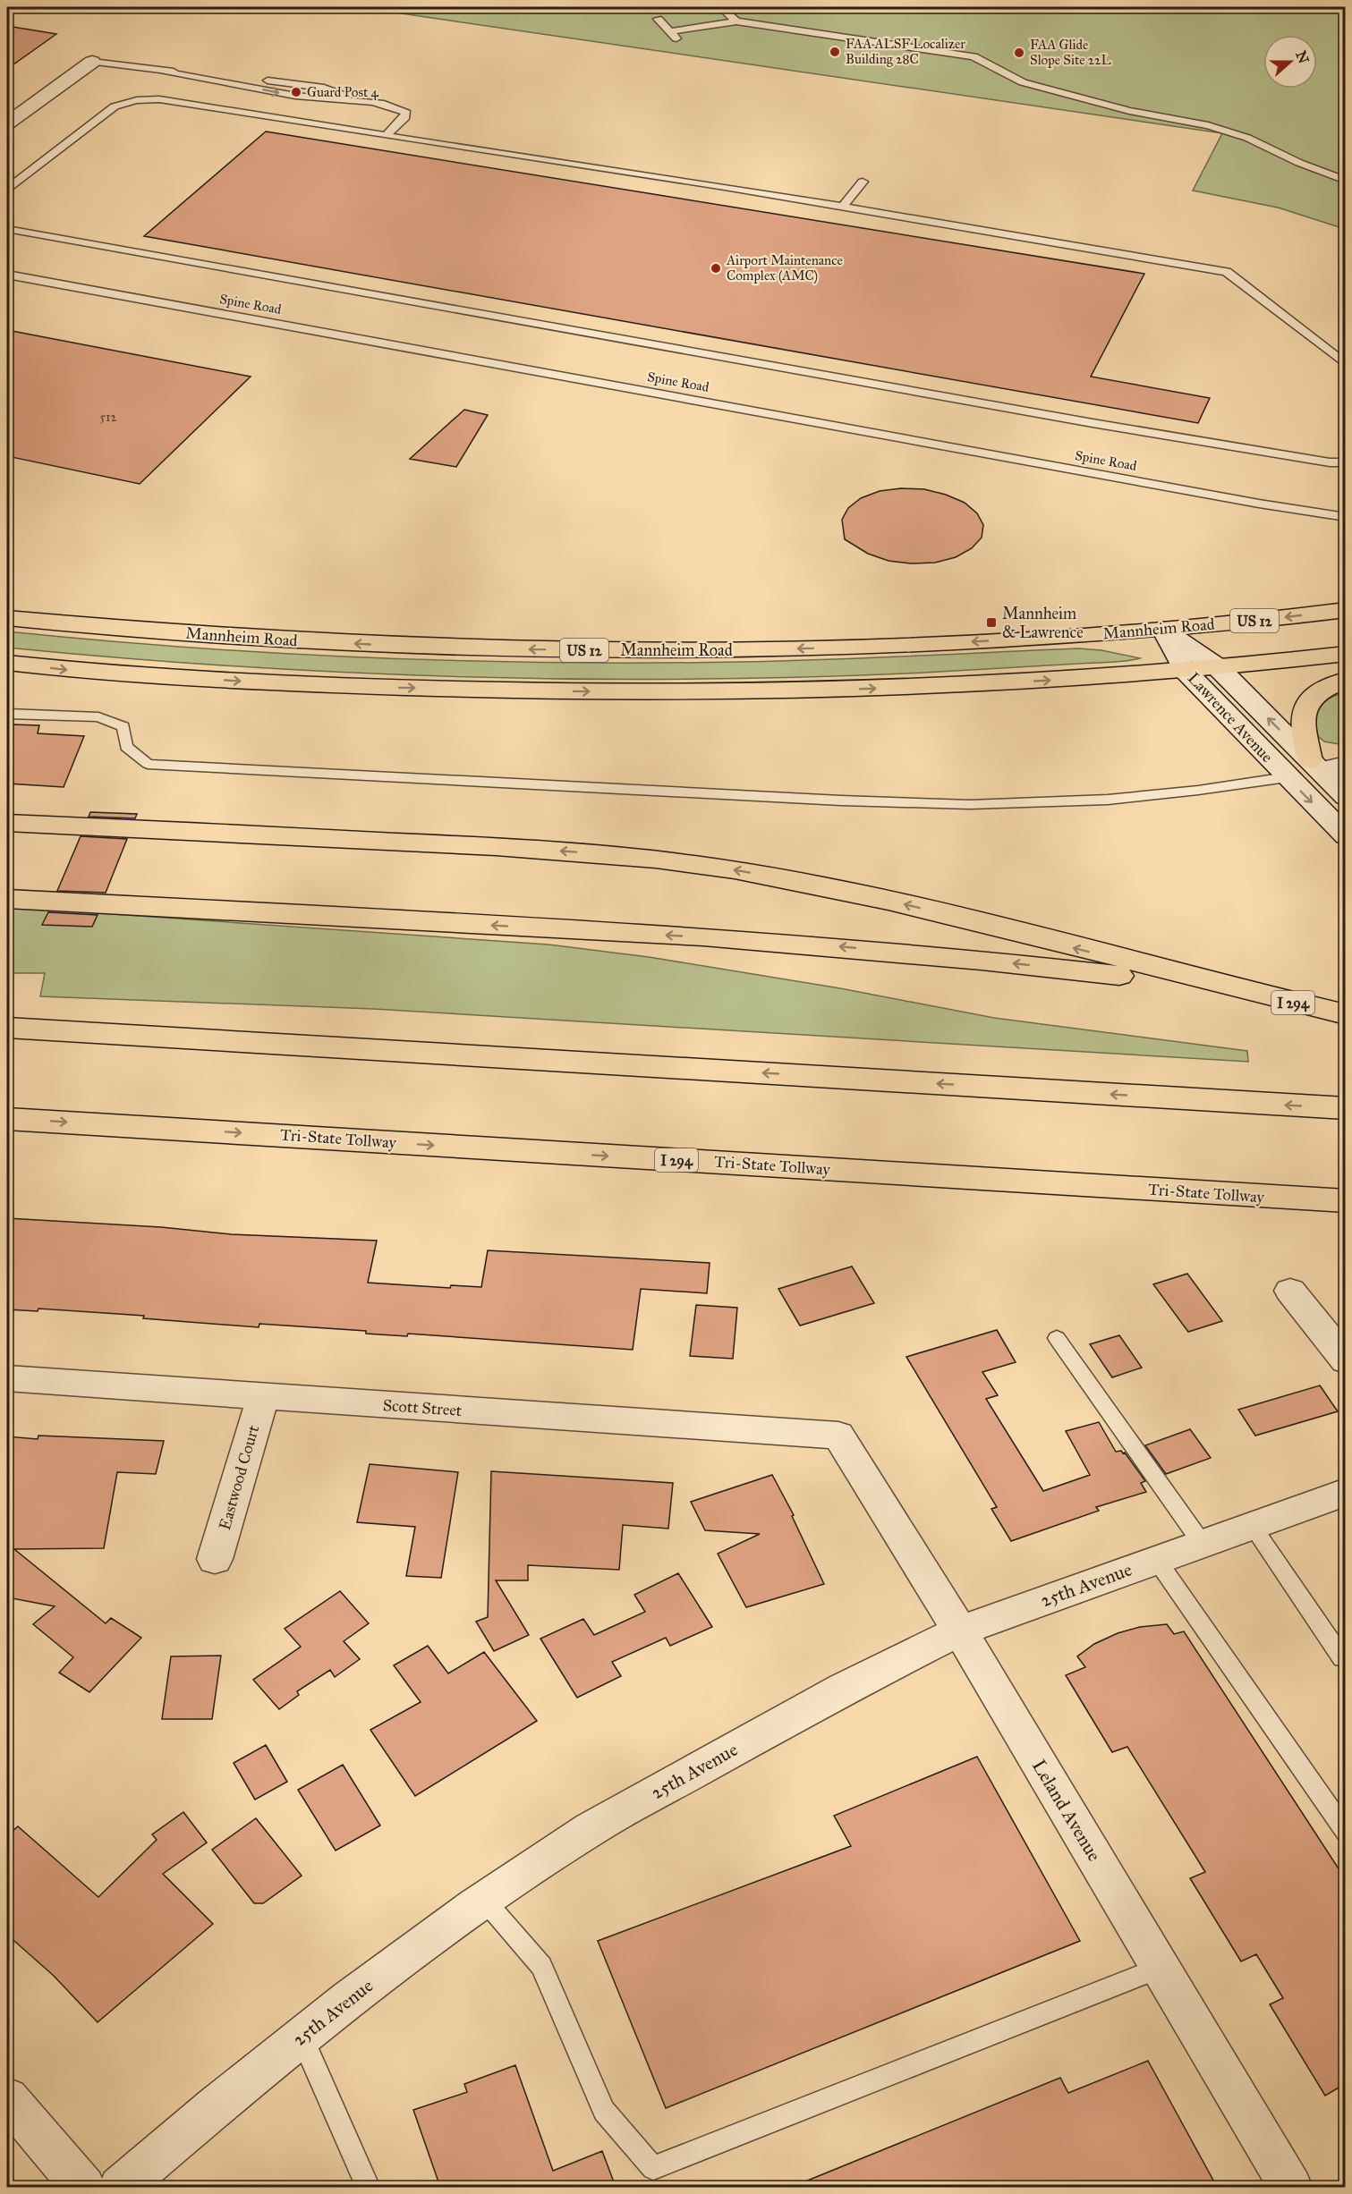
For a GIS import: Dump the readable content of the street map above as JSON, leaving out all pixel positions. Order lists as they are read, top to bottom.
{
  "streets": {
    "main road": [
      "US 12",
      "Mannheim Road",
      "I 294",
      "Tri-State Tollway"
    ],
    "street": [
      "Lawrence Avenue",
      "Scott Street",
      "Eastwood Court",
      "25th Avenue",
      "Leland Avenue"
    ],
    "lane": ["Spine Road"]
  },
  "crossings": [
    ["Mannheim Road", "Lawrence Avenue"],
    ["Scott Street", "Eastwood Court"],
    ["Scott Street", "Leland Avenue"],
    ["25th Avenue", "Leland Avenue"]
  ],
  "places": {
    "other": [
      "FAA ALSF Localizer Building 28C",
      "FAA Glide Slope Site 22L",
      "Guard Post 4",
      "Airport Maintenance Complex (AMC)"
    ],
    "transit": ["Mannheim & Lawrence"]
  },
  "house_numbers": ["512"],
  "north": "right"
}
